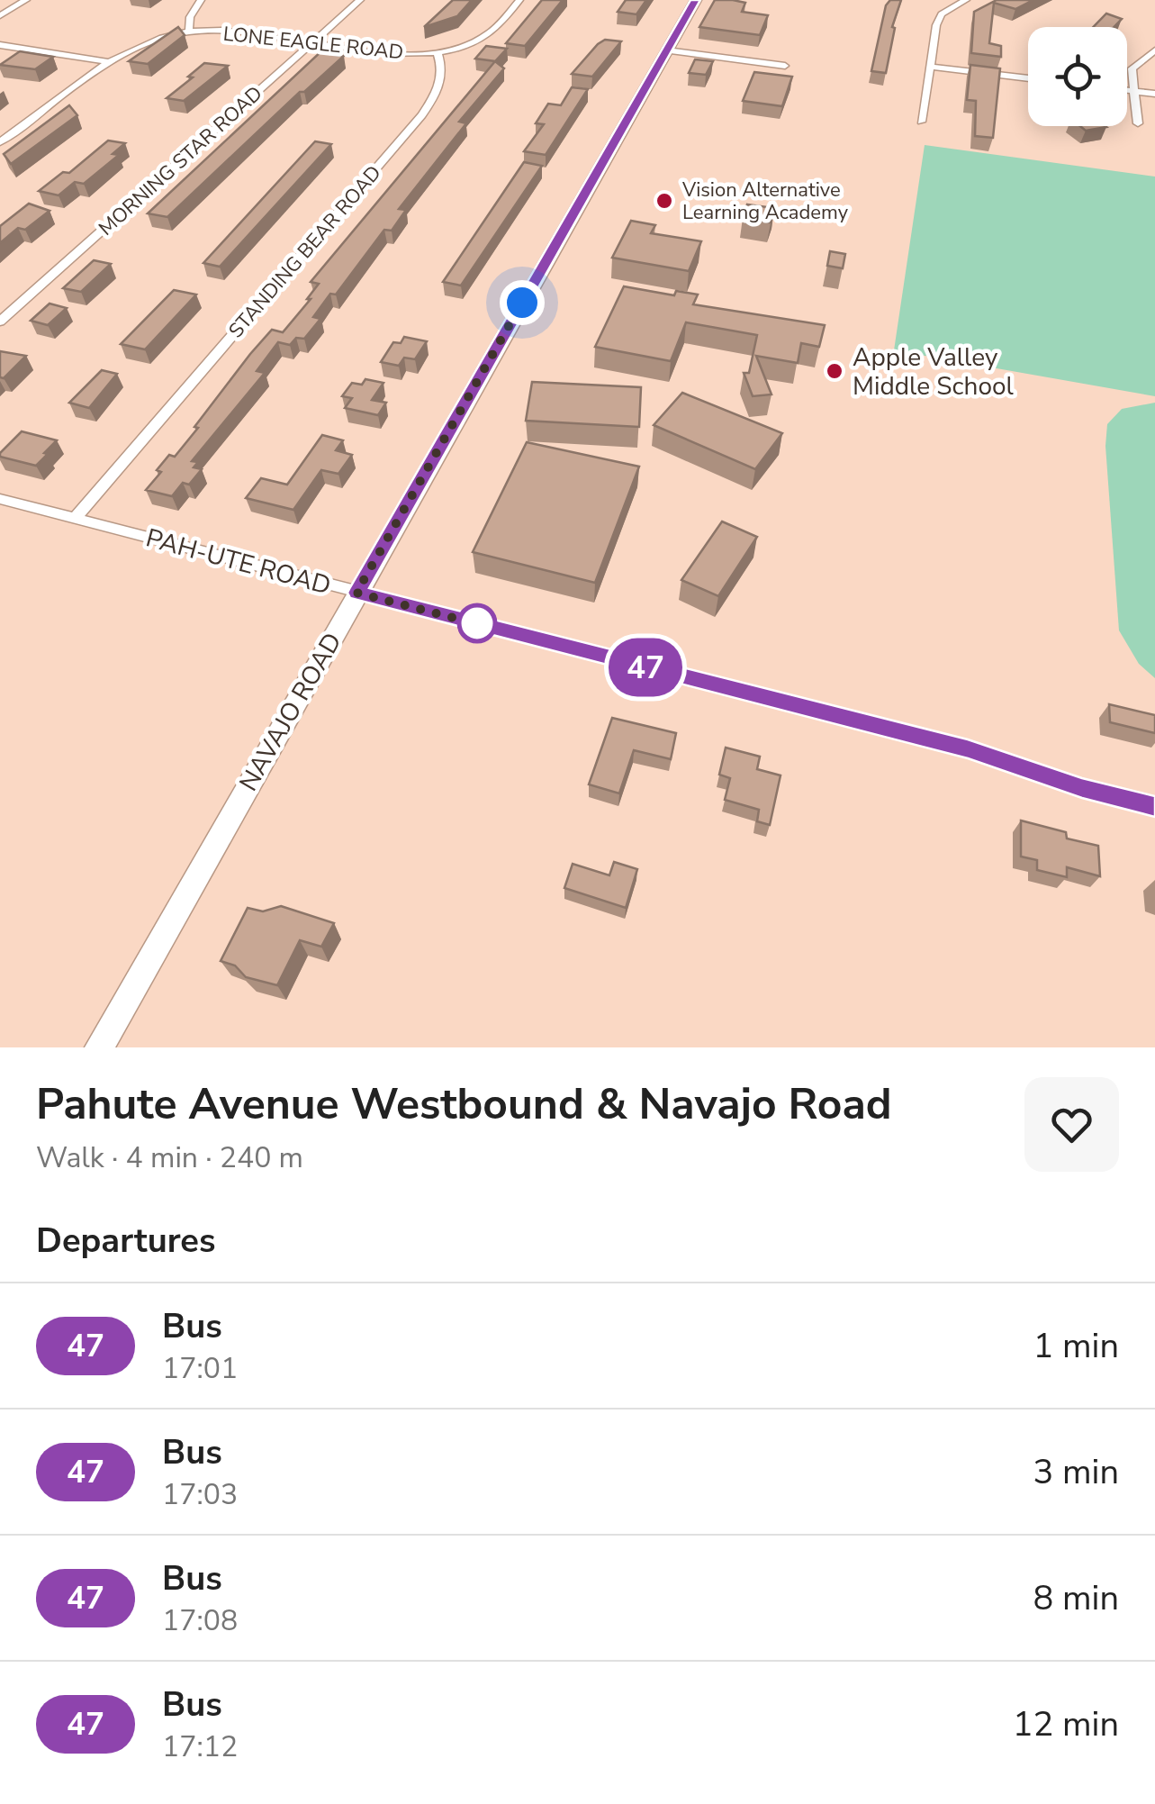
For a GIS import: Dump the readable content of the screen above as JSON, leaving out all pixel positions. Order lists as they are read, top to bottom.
{
  "streets": {
    "main road": ["NAVAJO ROAD"],
    "street": [
      "LONE EAGLE ROAD",
      "MORNING STAR ROAD",
      "STANDING BEAR ROAD",
      "PAH-UTE ROAD"
    ]
  },
  "crossings": [
    ["LONE EAGLE ROAD", "MORNING STAR ROAD"],
    ["LONE EAGLE ROAD", "STANDING BEAR ROAD"],
    ["STANDING BEAR ROAD", "PAH-UTE ROAD"],
    ["PAH-UTE ROAD", "NAVAJO ROAD"]
  ],
  "places": ["Vision Alternative Learning Academy", "Apple Valley Middle School"],
  "lines": ["bus line 47"],
  "page": {
    "on_map": "47",
    "heading": [
      ["Pahute Avenue Westbound & Navajo Road", "Walk · 4 min · 240 m"],
      "Departures"
    ],
    "list": [
      {
        "mark": "47",
        "name": "Bus",
        "note": "17:01",
        "value": "1 min"
      },
      {
        "mark": "47",
        "name": "Bus",
        "note": "17:03",
        "value": "3 min"
      },
      {
        "mark": "47",
        "name": "Bus",
        "note": "17:08",
        "value": "8 min"
      },
      {
        "mark": "47",
        "name": "Bus",
        "note": "17:12",
        "value": "12 min"
      }
    ]
  }
}
